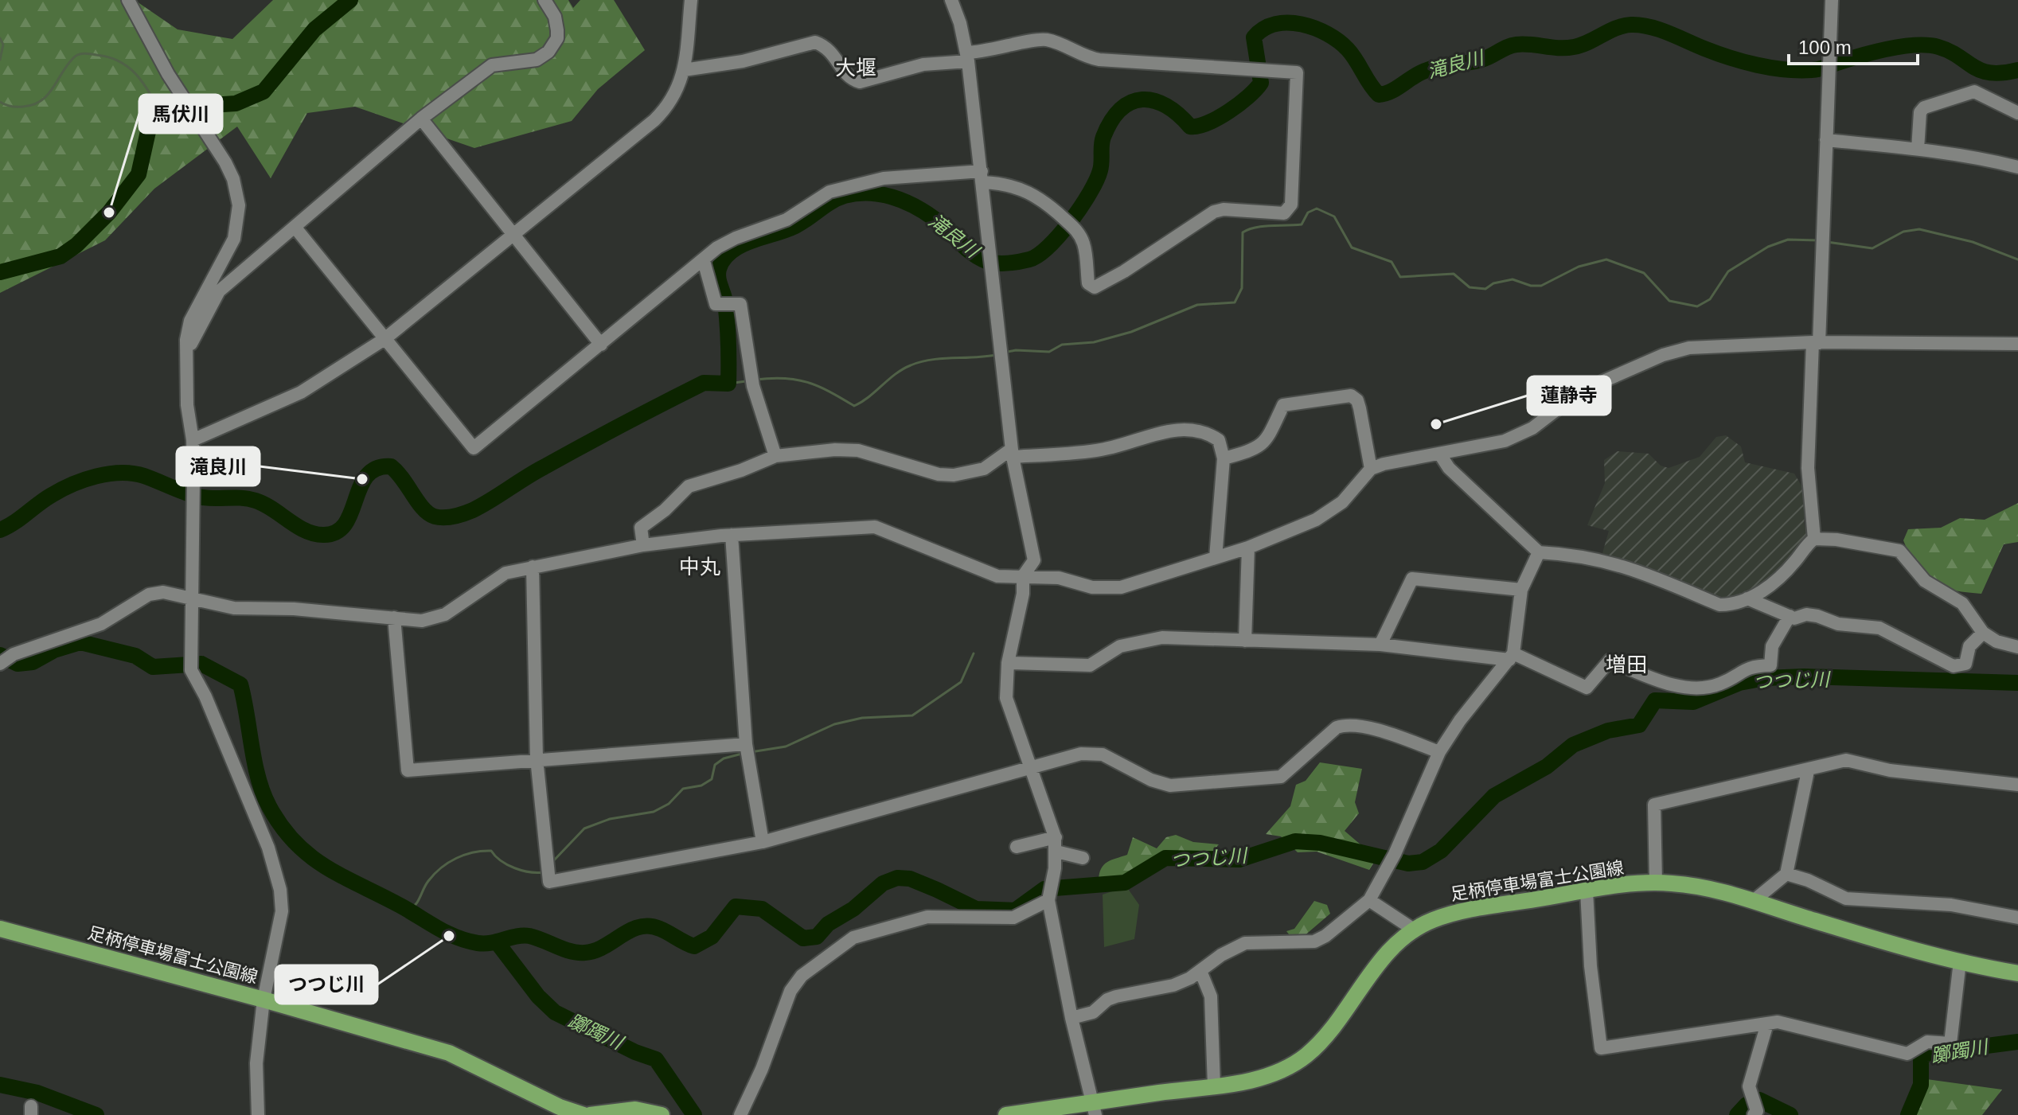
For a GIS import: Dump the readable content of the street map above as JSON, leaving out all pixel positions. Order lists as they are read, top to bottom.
{
  "streets": {
    "main road": ["足柄停車場富士公園線"]
  },
  "districts": ["大堰", "中丸", "増田"],
  "water": ["滝良川", "つつじ川", "躑躅川"],
  "places": [
    "馬伏川",
    "蓮静寺",
    "滝良川",
    "つつじ川"
  ],
  "scale_bar": "100 m"
}
